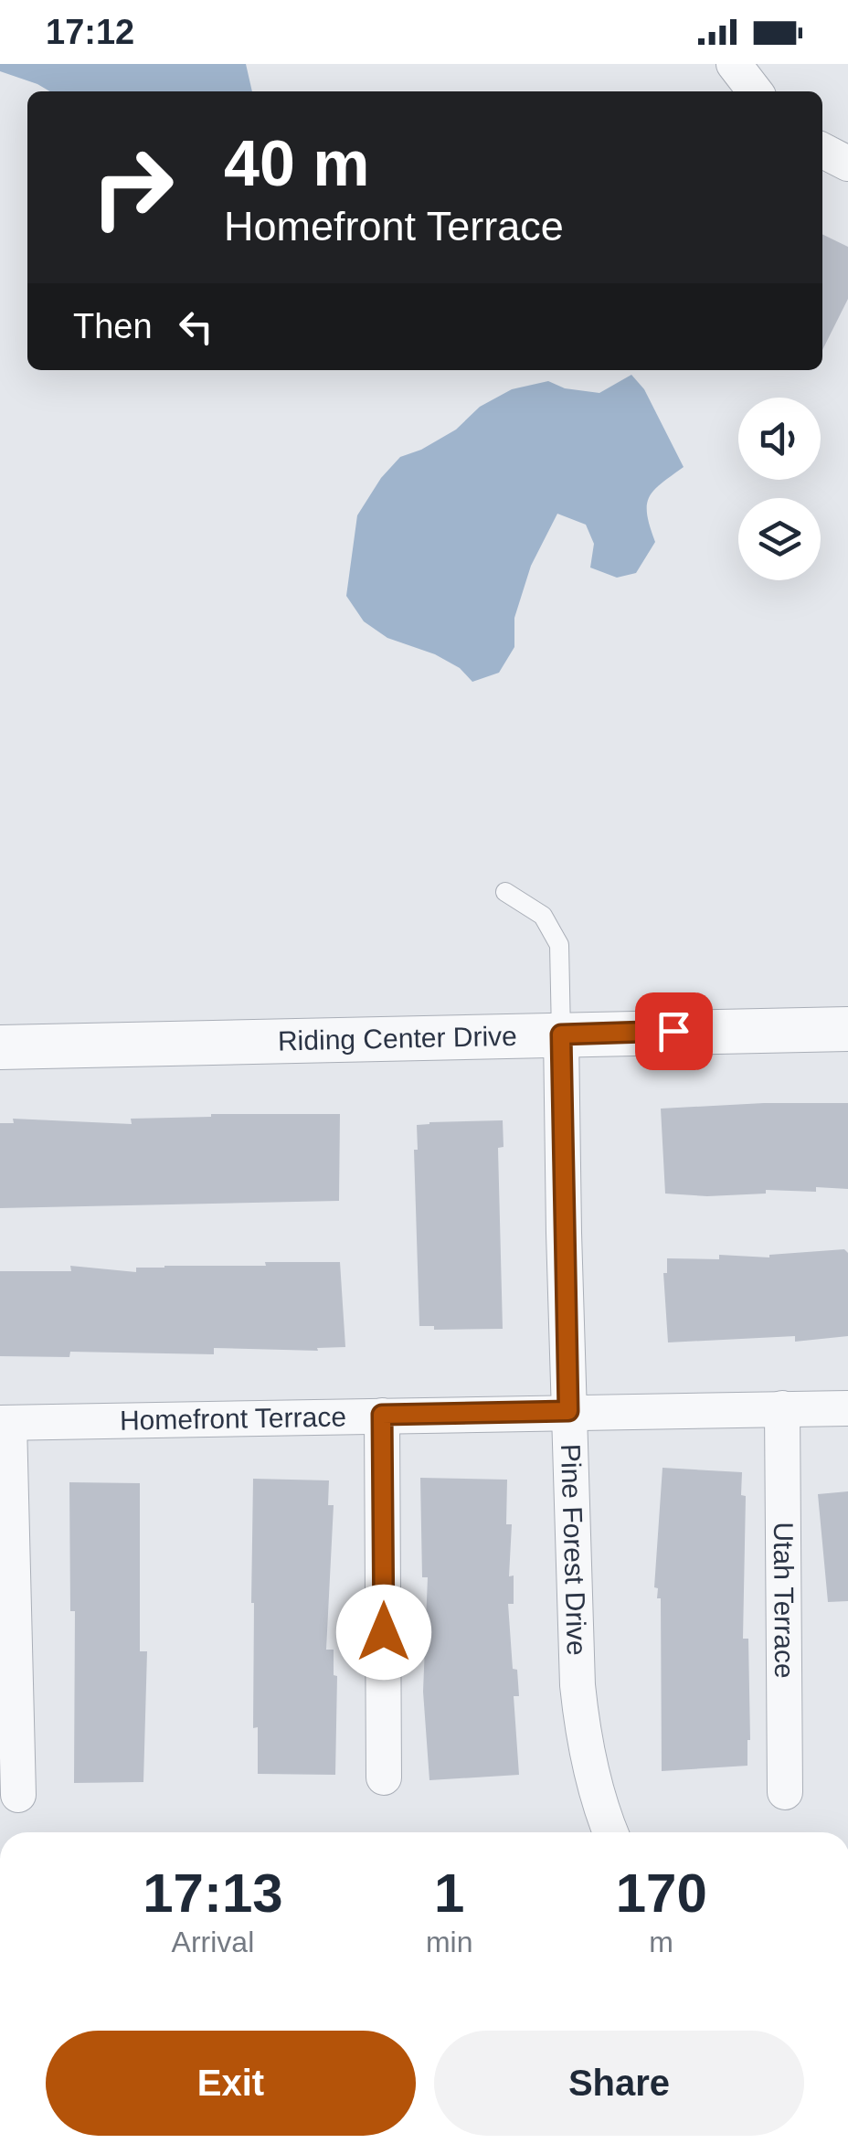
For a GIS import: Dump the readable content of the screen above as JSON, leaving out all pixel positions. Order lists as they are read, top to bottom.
{
  "streets": {
    "street": [
      "Riding Center Drive",
      "Homefront Terrace",
      "Pine Forest Drive",
      "Utah Terrace"
    ]
  },
  "crossings": [
    ["Riding Center Drive", "Pine Forest Drive"],
    ["Homefront Terrace", "Pine Forest Drive"],
    ["Homefront Terrace", "Utah Terrace"]
  ],
  "page": {
    "status": "17:12",
    "turn": ["40 m", "Homefront Terrace"],
    "then": "Then",
    "eta": [
      "17:13",
      "Arrival",
      "1",
      "min",
      "170",
      "m"
    ],
    "buttons": ["Exit", "Share"]
  }
}
